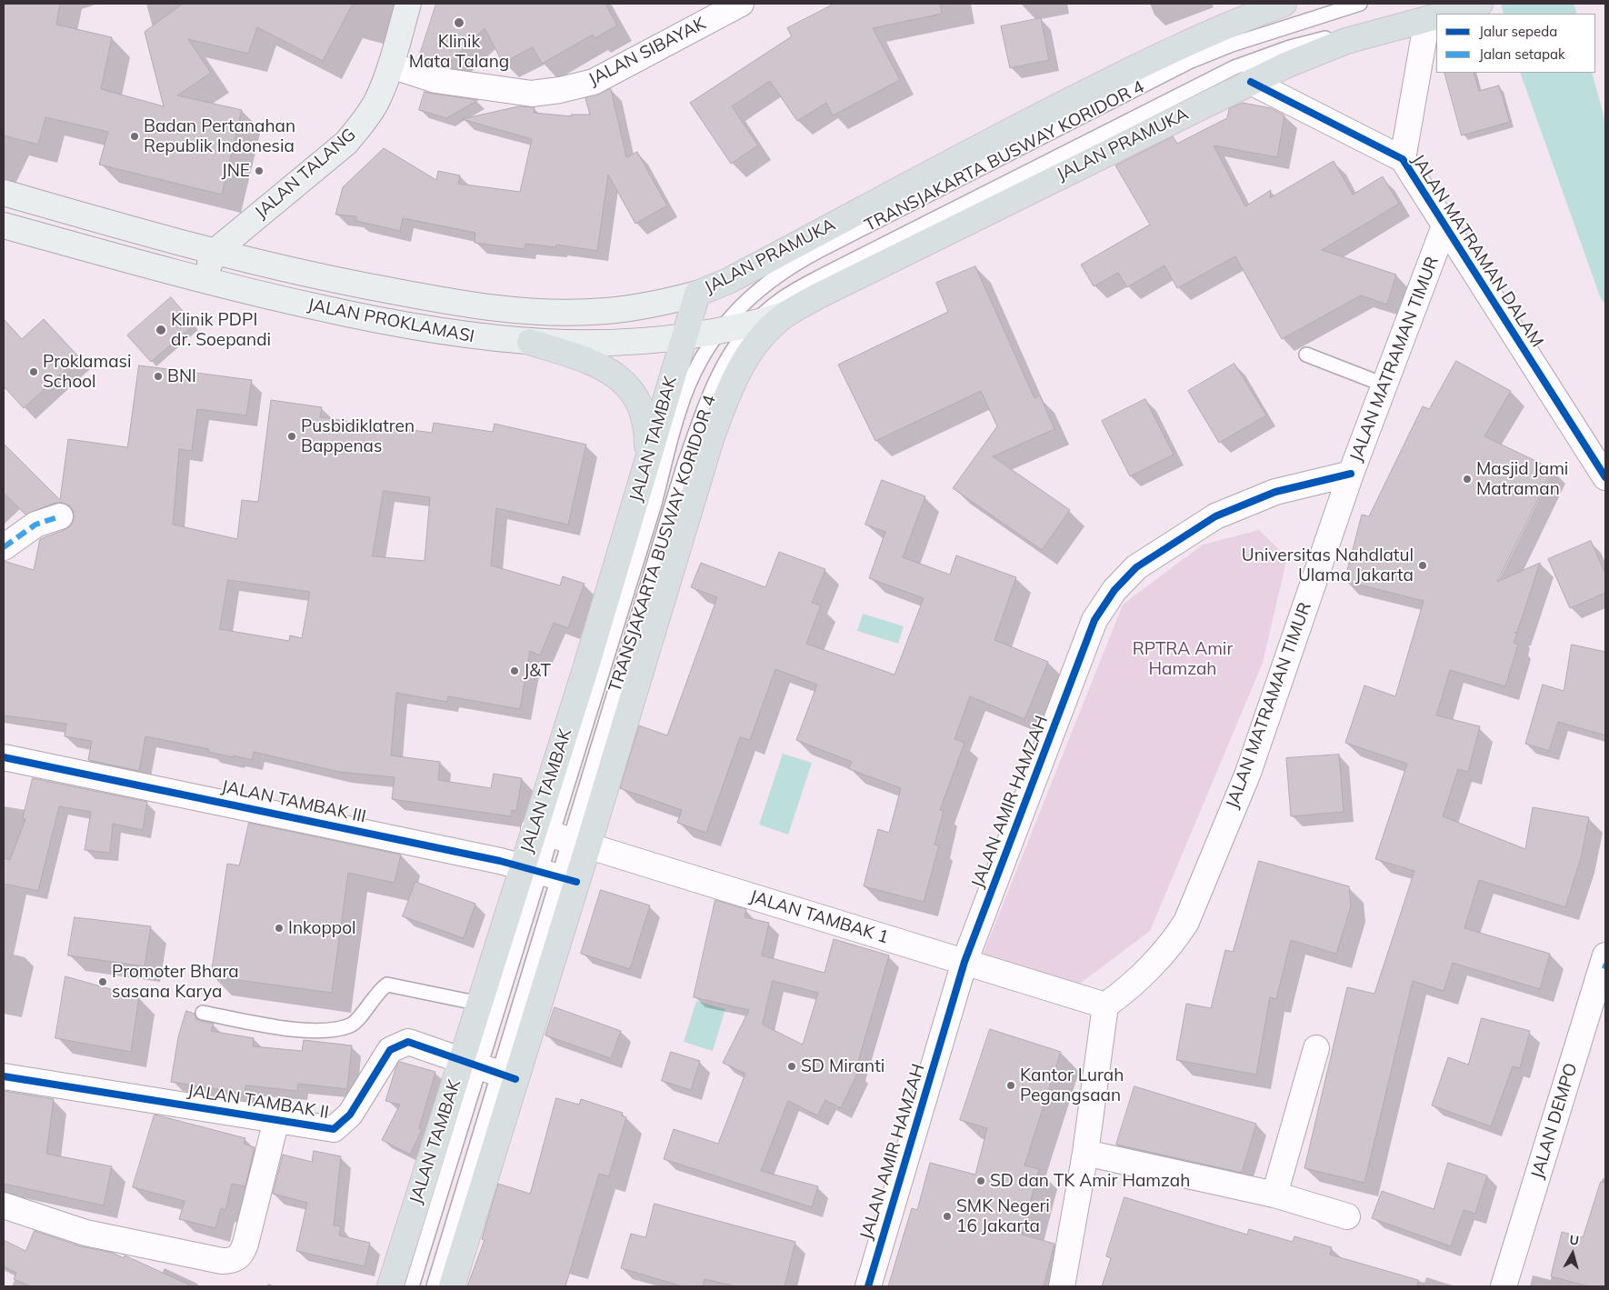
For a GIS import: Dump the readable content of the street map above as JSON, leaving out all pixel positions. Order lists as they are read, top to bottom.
{
  "streets": {
    "main road": [
      "JALAN PRAMUKA",
      "JALAN TALANG",
      "JALAN PROKLAMASI",
      "JALAN TAMBAK"
    ],
    "street": [
      "JALAN SIBAYAK",
      "JALAN MATRAMAN DALAM",
      "JALAN MATRAMAN TIMUR",
      "JALAN TAMBAK III",
      "JALAN AMIR HAMZAH",
      "JALAN TAMBAK 1",
      "JALAN TAMBAK II",
      "JALAN DEMPO"
    ],
    "lane": ["TRANSJAKARTA BUSWAY KORIDOR 4"]
  },
  "crossings": [
    ["JALAN SIBAYAK", "JALAN TALANG"],
    ["JALAN PRAMUKA", "TRANSJAKARTA BUSWAY KORIDOR 4"],
    ["JALAN PRAMUKA", "JALAN MATRAMAN DALAM"],
    ["JALAN PRAMUKA", "JALAN PROKLAMASI"],
    ["JALAN PRAMUKA", "JALAN TAMBAK"],
    ["TRANSJAKARTA BUSWAY KORIDOR 4", "JALAN PROKLAMASI"],
    ["TRANSJAKARTA BUSWAY KORIDOR 4", "JALAN TAMBAK"],
    ["TRANSJAKARTA BUSWAY KORIDOR 4", "JALAN TAMBAK 1"],
    ["JALAN TALANG", "JALAN PROKLAMASI"],
    ["JALAN MATRAMAN DALAM", "JALAN MATRAMAN TIMUR"],
    ["JALAN PROKLAMASI", "JALAN TAMBAK"],
    ["JALAN MATRAMAN TIMUR", "JALAN AMIR HAMZAH"],
    ["JALAN MATRAMAN TIMUR", "JALAN TAMBAK 1"],
    ["JALAN TAMBAK", "JALAN TAMBAK III"],
    ["JALAN TAMBAK", "JALAN TAMBAK 1"],
    ["JALAN TAMBAK", "JALAN TAMBAK II"],
    ["JALAN AMIR HAMZAH", "JALAN TAMBAK 1"]
  ],
  "parks": ["RPTRA Amir Hamzah"],
  "places": [
    "Klinik Mata Talang",
    "Badan Pertanahan Republik Indonesia",
    "JNE",
    "Klinik PDPI dr. Soepandi",
    "Proklamasi School",
    "BNI",
    "Pusbidiklatren Bappenas",
    "Masjid Jami Matraman",
    "Universitas Nahdlatul Ulama Jakarta",
    "J&T",
    "Inkoppol",
    "Promoter Bhara sasana Karya",
    "SD Miranti",
    "Kantor Lurah Pegangsaan",
    "SD dan TK Amir Hamzah",
    "SMK Negeri 16 Jakarta"
  ],
  "legend": ["Jalur sepeda", "Jalan setapak"],
  "north": "top"
}
